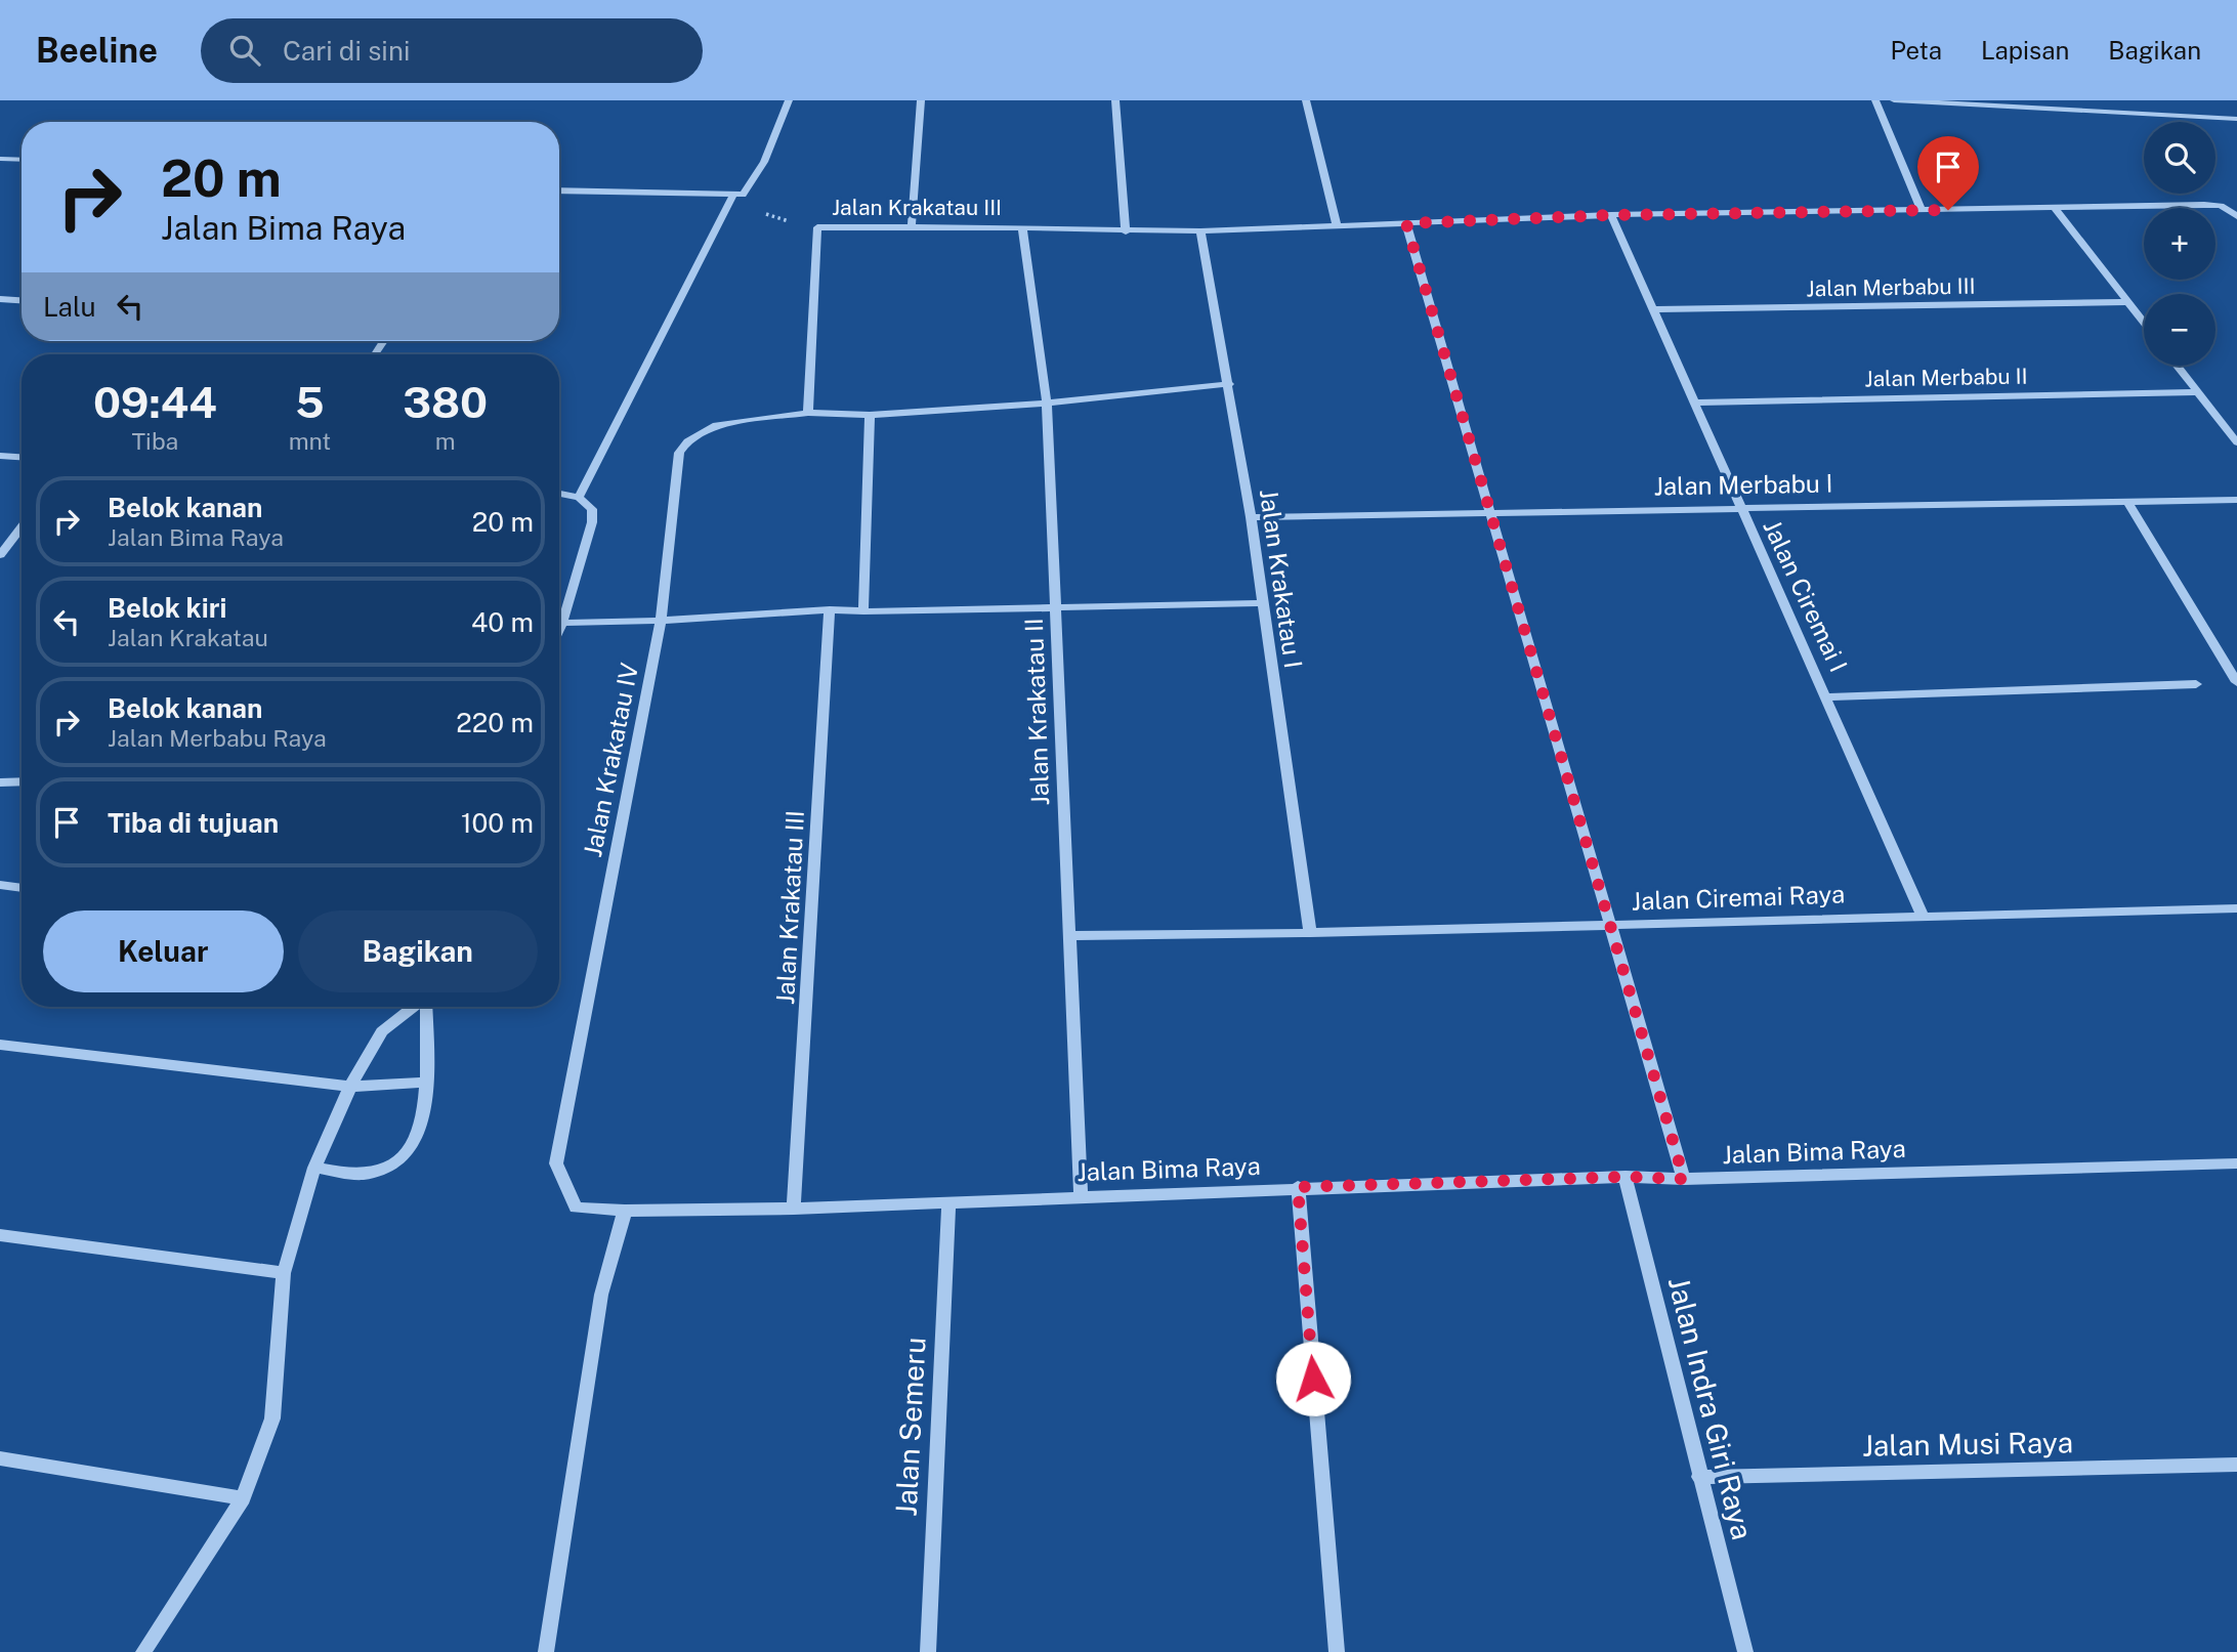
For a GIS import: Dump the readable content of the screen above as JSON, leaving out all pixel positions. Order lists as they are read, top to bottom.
{
  "streets": {
    "street": [
      "Jalan Krakatau III",
      "Jalan Merbabu III",
      "Jalan Merbabu II",
      "Jalan Merbabu I",
      "Jalan Krakatau I",
      "Jalan Ciremai I",
      "Jalan Krakatau II",
      "Jalan Krakatau IV",
      "Jalan Ciremai Raya",
      "Jalan Bima Raya",
      "Jalan Indra Giri Raya",
      "Jalan Semeru",
      "Jalan Musi Raya"
    ]
  },
  "crossings": [
    ["Jalan Krakatau III", "Jalan Krakatau I"],
    ["Jalan Krakatau III", "Jalan Ciremai I"],
    ["Jalan Krakatau III", "Jalan Krakatau II"],
    ["Jalan Krakatau III", "Jalan Krakatau IV"],
    ["Jalan Krakatau III", "Jalan Bima Raya"],
    ["Jalan Merbabu III", "Jalan Ciremai I"],
    ["Jalan Merbabu II", "Jalan Ciremai I"],
    ["Jalan Merbabu I", "Jalan Krakatau I"],
    ["Jalan Merbabu I", "Jalan Ciremai I"],
    ["Jalan Krakatau I", "Jalan Krakatau IV"],
    ["Jalan Krakatau I", "Jalan Ciremai Raya"],
    ["Jalan Ciremai I", "Jalan Ciremai Raya"],
    ["Jalan Krakatau II", "Jalan Krakatau IV"],
    ["Jalan Krakatau II", "Jalan Ciremai Raya"],
    ["Jalan Krakatau II", "Jalan Bima Raya"],
    ["Jalan Krakatau IV", "Jalan Bima Raya"],
    ["Jalan Bima Raya", "Jalan Indra Giri Raya"],
    ["Jalan Bima Raya", "Jalan Semeru"],
    ["Jalan Indra Giri Raya", "Jalan Musi Raya"]
  ],
  "page": {
    "header": "Beeline",
    "search": "Cari di sini",
    "nav": ["Peta", "Lapisan", "Bagikan"],
    "map_buttons": ["+", "−"],
    "turn": ["20 m", "Jalan Bima Raya"],
    "then": "Lalu",
    "eta": [
      "09:44",
      "Tiba",
      "5",
      "mnt",
      "380",
      "m"
    ],
    "list": [
      {
        "name": "Belok kanan",
        "note": "Jalan Bima Raya",
        "value": "20 m"
      },
      {
        "name": "Belok kiri",
        "note": "Jalan Krakatau",
        "value": "40 m"
      },
      {
        "name": "Belok kanan",
        "note": "Jalan Merbabu Raya",
        "value": "220 m"
      },
      {
        "name": "Tiba di tujuan",
        "value": "100 m"
      }
    ],
    "buttons": ["Keluar", "Bagikan"]
  }
}
